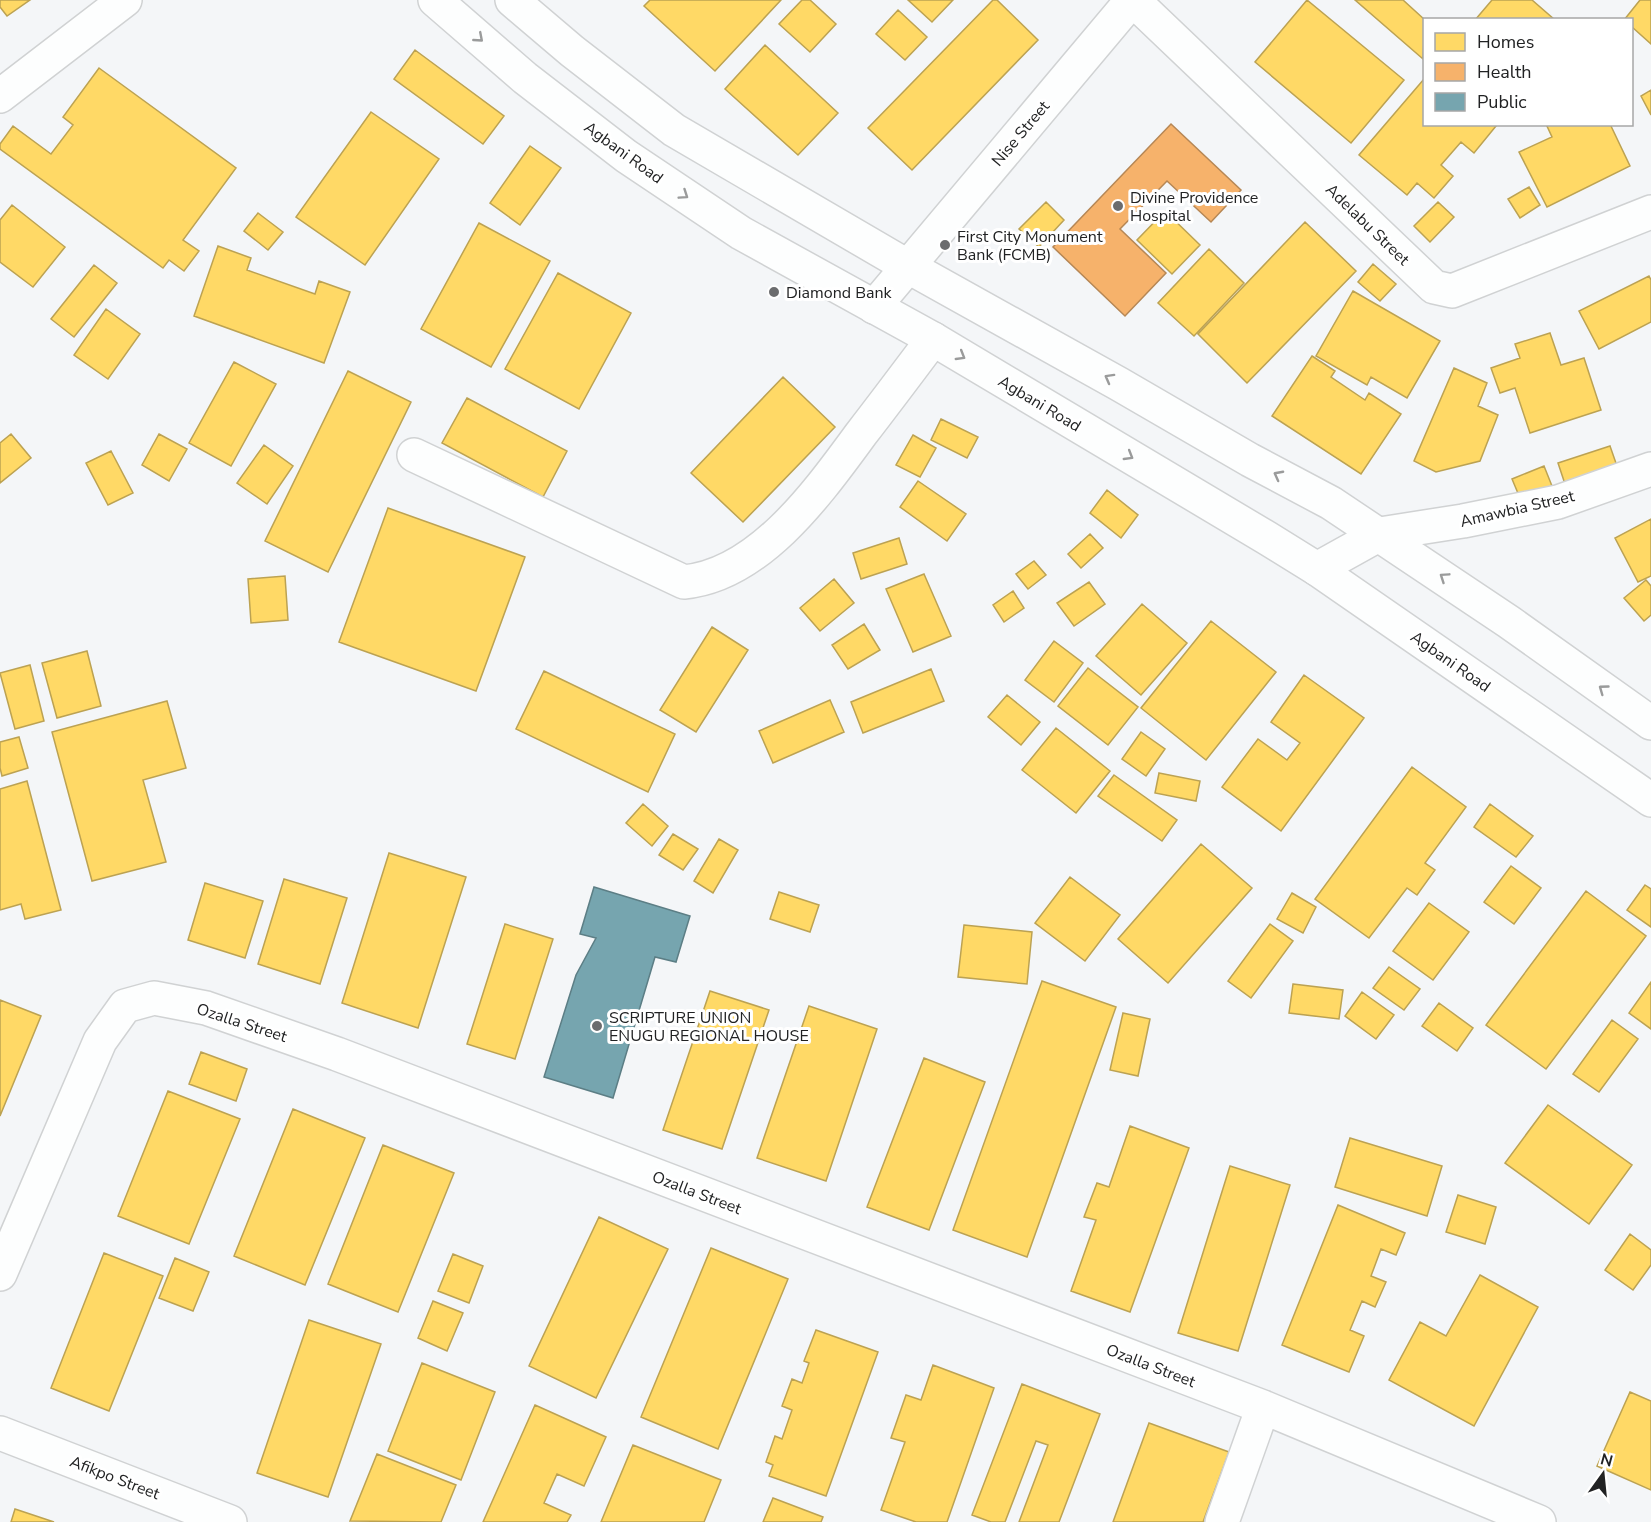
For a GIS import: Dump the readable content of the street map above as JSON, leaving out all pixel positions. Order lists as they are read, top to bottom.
{
  "streets": {
    "street": [
      "Nise Street",
      "Agbani Road",
      "Adelabu Street",
      "Amawbia Street",
      "Ozalla Street",
      "Afikpo Street"
    ]
  },
  "crossings": [
    ["Nise Street", "Agbani Road"],
    ["Nise Street", "Adelabu Street"]
  ],
  "places": [
    "Divine Providence Hospital",
    "First City Monument Bank (FCMB)",
    "Diamond Bank",
    "SCRIPTURE UNION ENUGU REGIONAL HOUSE"
  ],
  "legend": ["Homes", "Health", "Public"],
  "north": "top"
}
